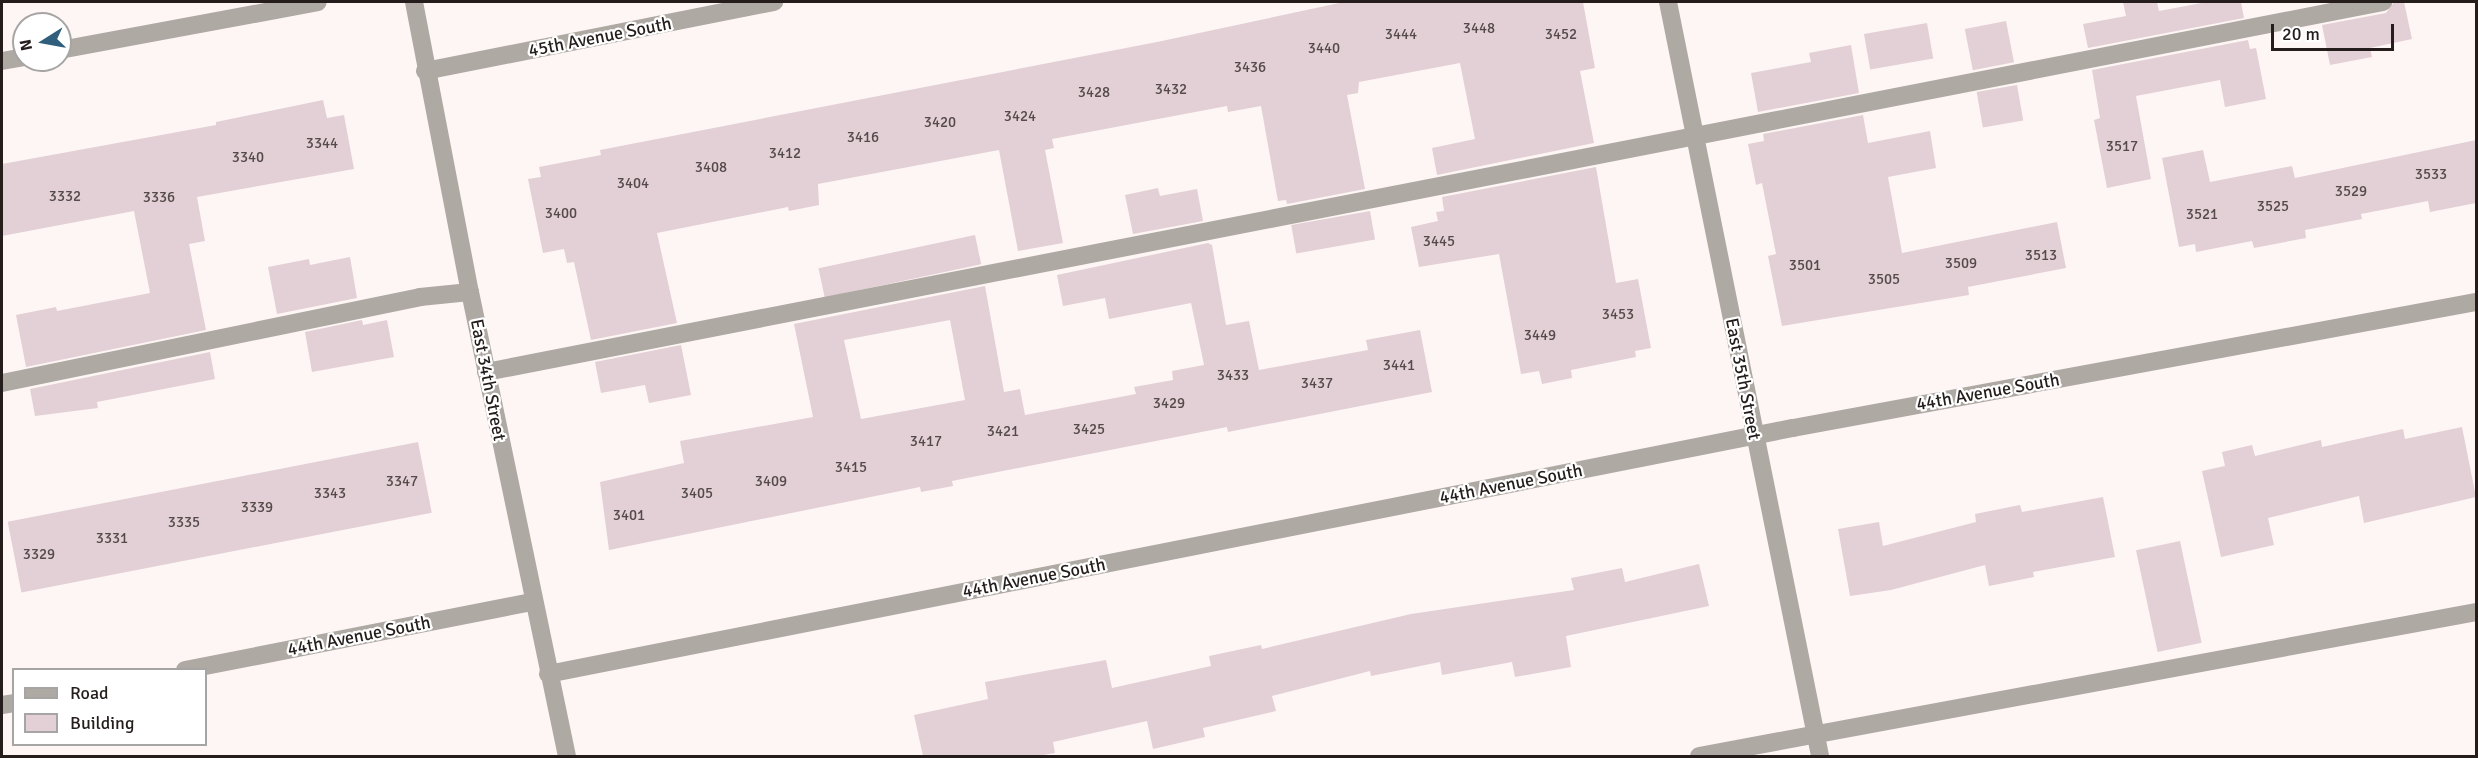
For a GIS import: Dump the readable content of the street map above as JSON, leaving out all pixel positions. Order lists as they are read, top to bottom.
{
  "streets": {
    "street": [
      "45th Avenue South",
      "East 35th Street",
      "East 34th Street",
      "44th Avenue South"
    ]
  },
  "crossings": [
    ["45th Avenue South", "East 34th Street"],
    ["East 35th Street", "44th Avenue South"],
    ["East 34th Street", "44th Avenue South"]
  ],
  "house_numbers": [
    "3448",
    "3444",
    "3452",
    "3440",
    "3436",
    "3432",
    "3428",
    "3424",
    "3420",
    "3416",
    "3344",
    "3517",
    "3412",
    "3340",
    "3408",
    "3533",
    "3404",
    "3529",
    "3332",
    "3336",
    "3525",
    "3400",
    "3521",
    "3445",
    "3513",
    "3509",
    "3501",
    "3505",
    "3453",
    "3449",
    "3441",
    "3433",
    "3437",
    "3429",
    "3425",
    "3421",
    "3417",
    "3415",
    "3347",
    "3409",
    "3343",
    "3405",
    "3339",
    "3401",
    "3335",
    "3331",
    "3329"
  ],
  "legend": ["Road", "Building"],
  "scale_bar": "20 m",
  "north": "left"
}
